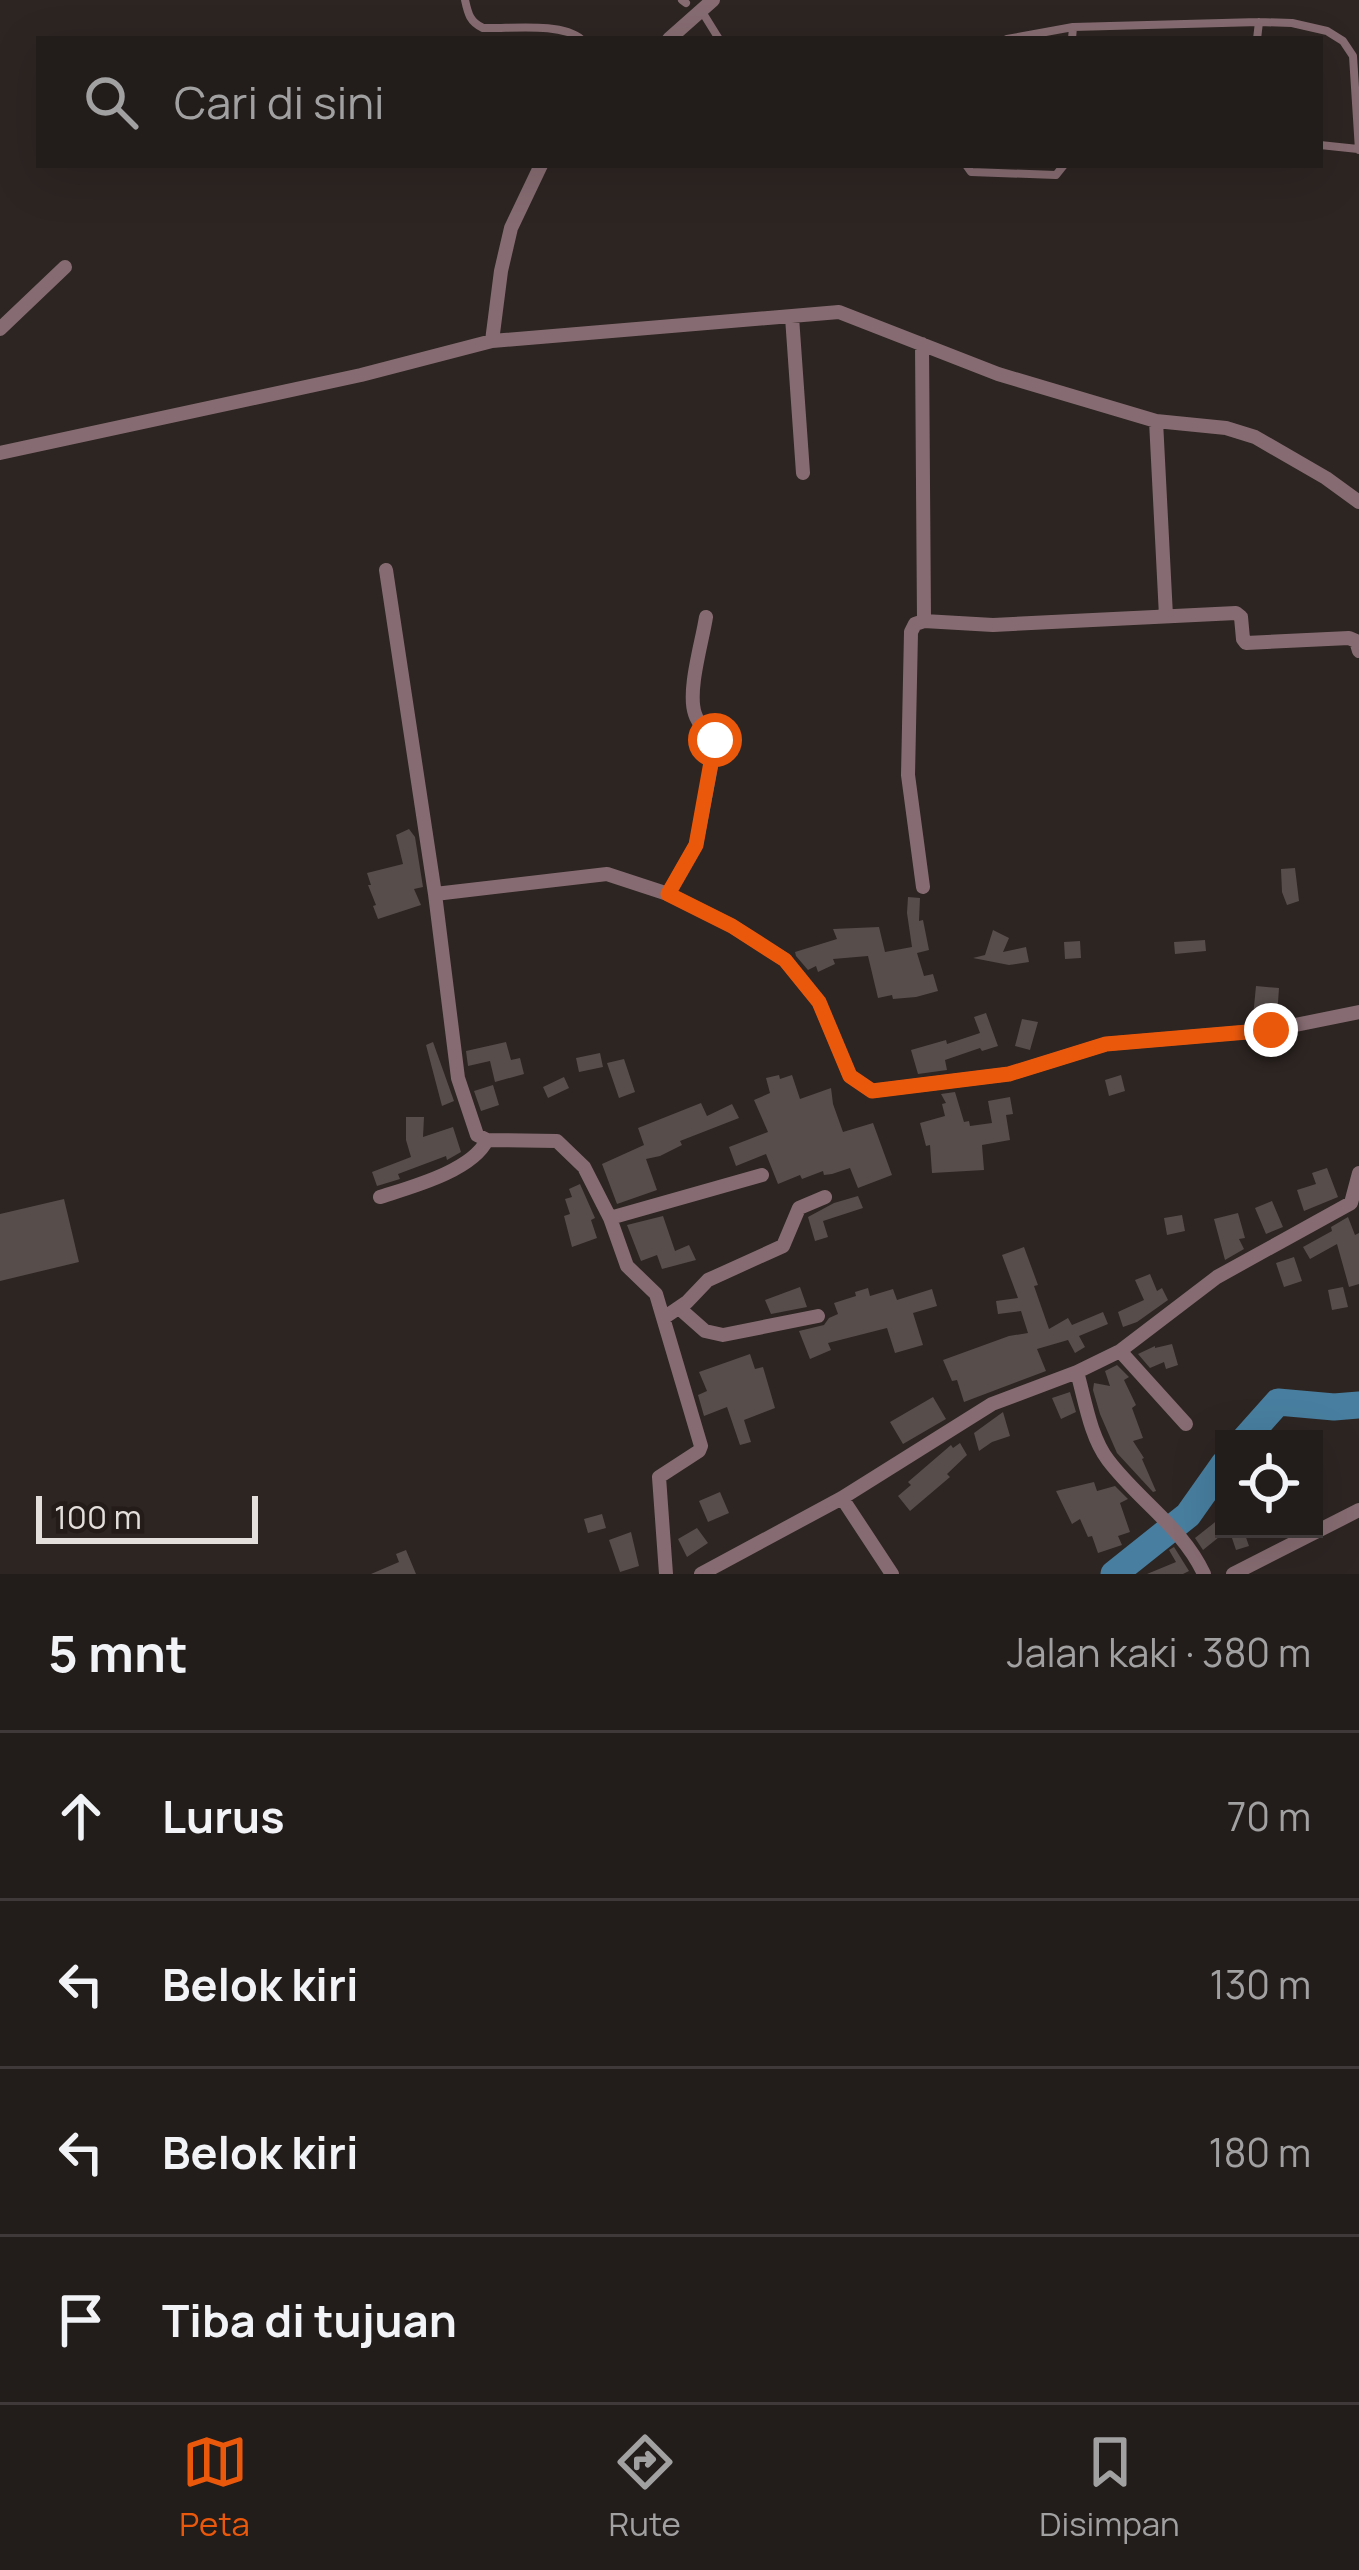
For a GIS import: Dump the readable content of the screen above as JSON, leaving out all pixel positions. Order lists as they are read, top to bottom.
{
  "scale_bar": "100 m",
  "page": {
    "search": "Cari di sini",
    "scale": "100 m",
    "heading": ["5 mnt", "Jalan kaki · 380 m"],
    "list": [
      ["Lurus", "70 m"],
      ["Belok kiri", "130 m"],
      ["Belok kiri", "180 m"],
      "Tiba di tujuan"
    ],
    "nav": ["Peta", "Rute", "Disimpan"]
  }
}
